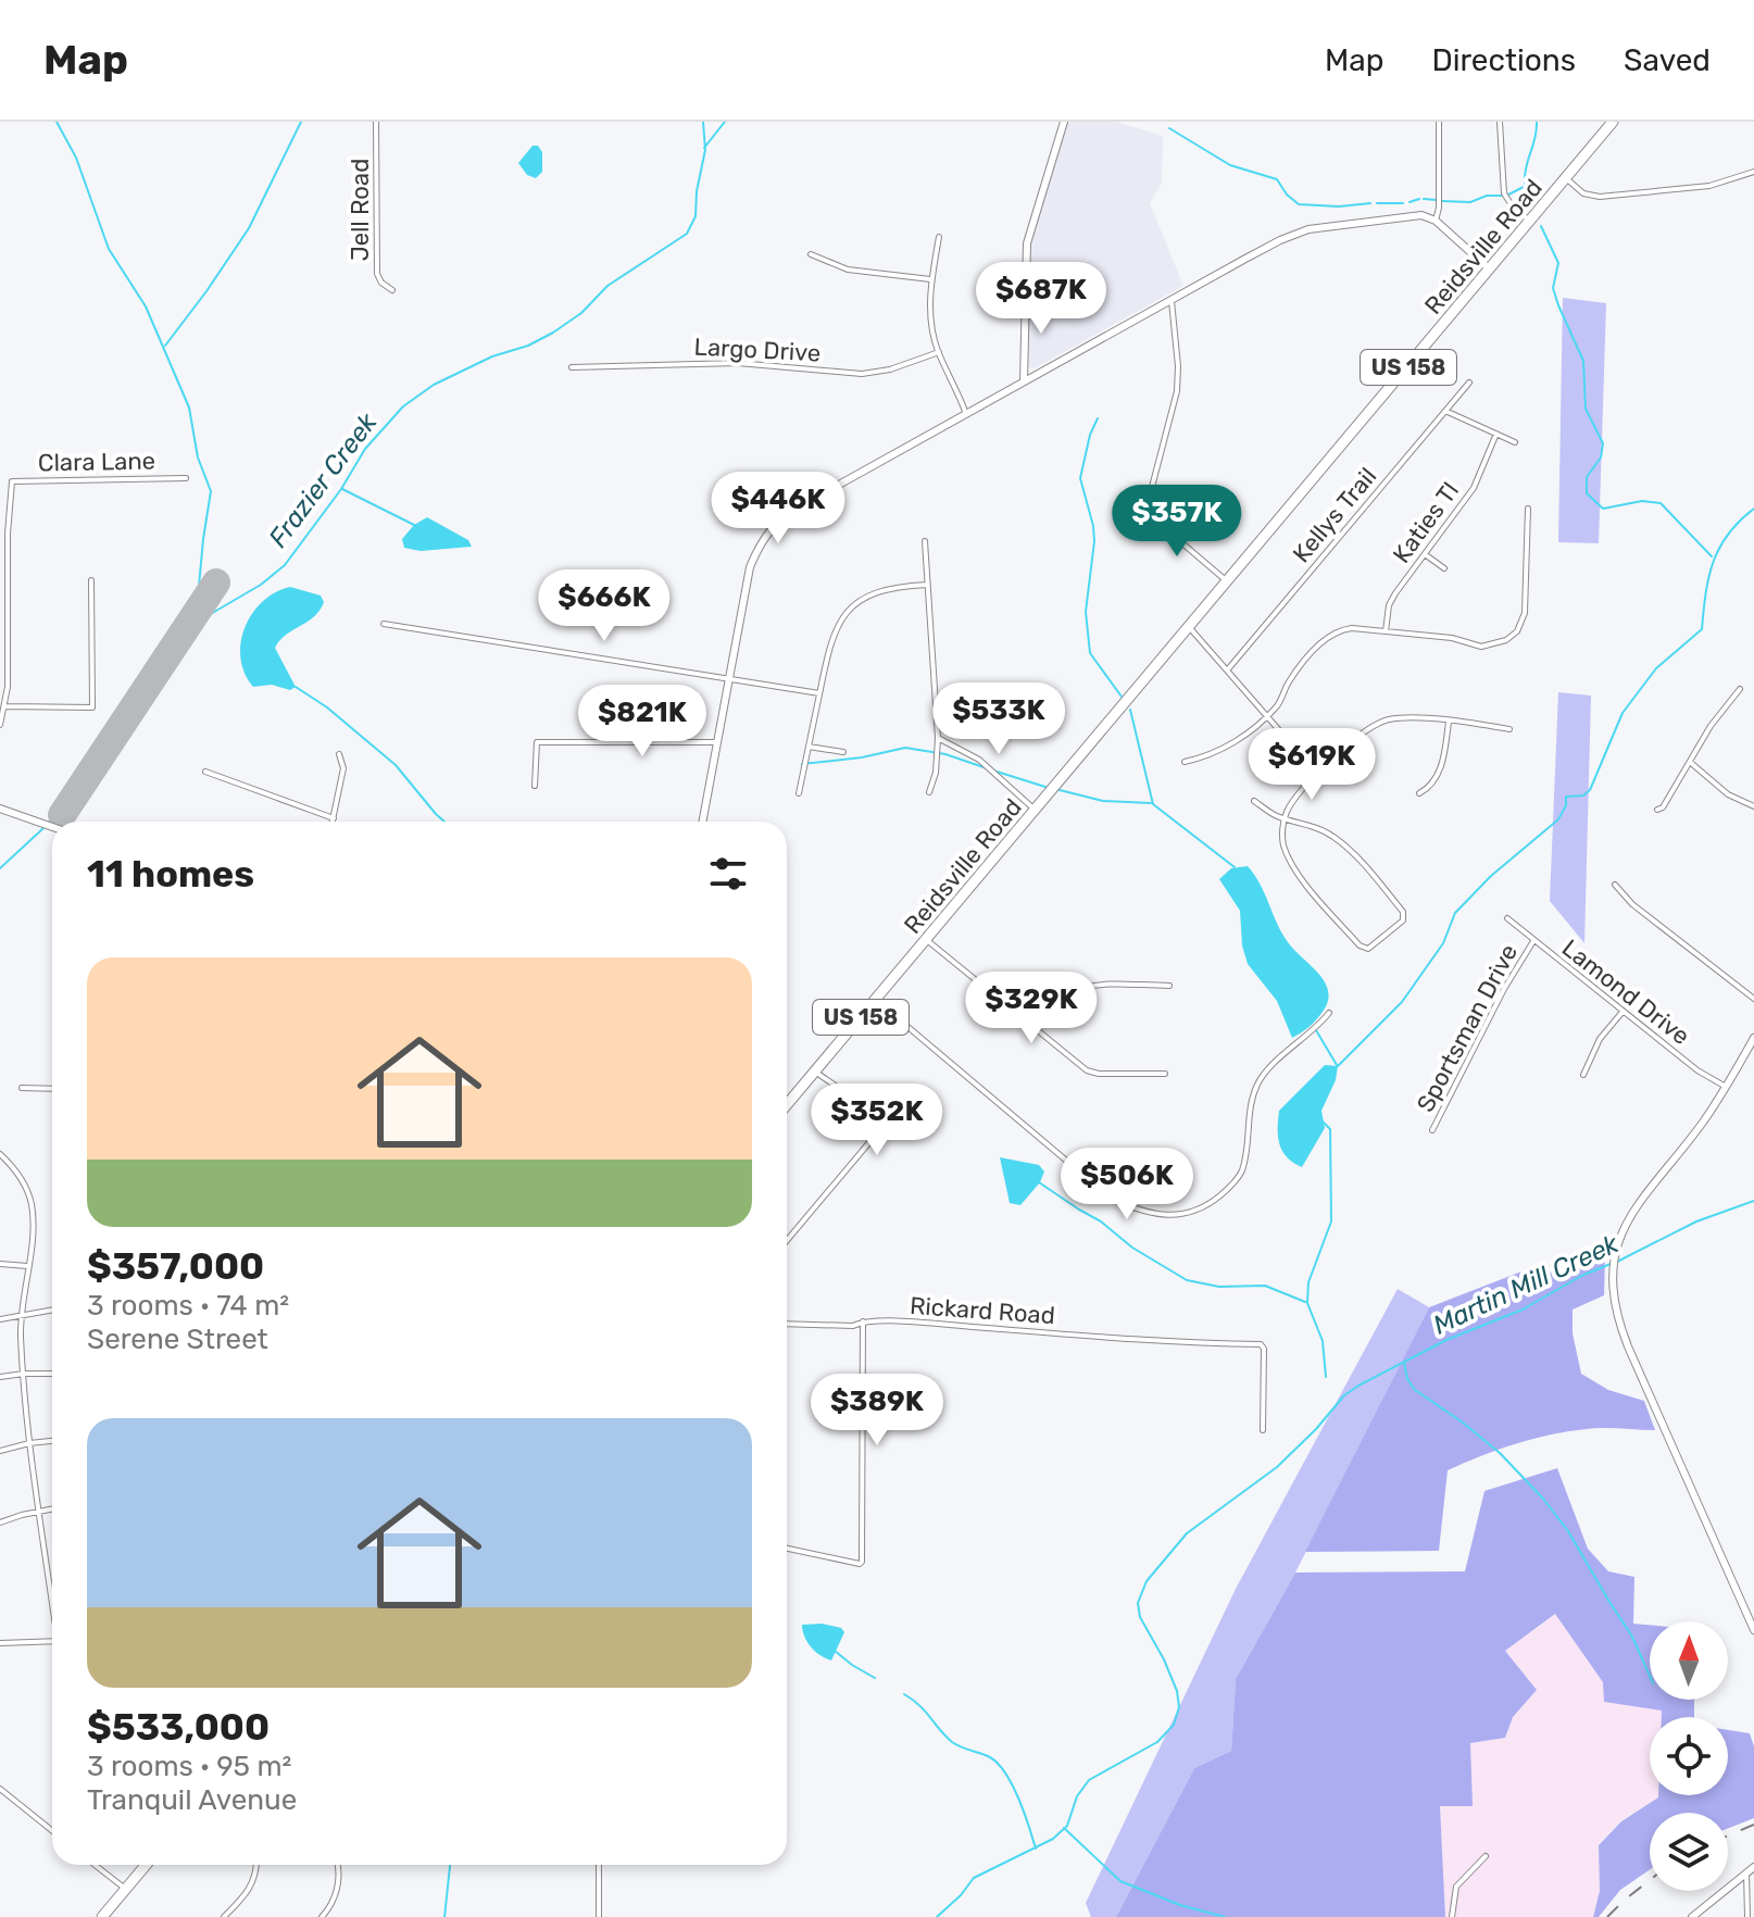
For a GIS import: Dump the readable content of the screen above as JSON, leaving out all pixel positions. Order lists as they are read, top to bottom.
{
  "streets": {
    "highway": ["Reidsville Road", "US 158"],
    "street": [
      "Jell Road",
      "Largo Drive",
      "Clara Lane",
      "Kellys Trail",
      "Katies Tl",
      "Lamond Drive",
      "Sportsman Drive",
      "Rickard Road"
    ]
  },
  "crossings": [
    ["Lamond Drive", "Sportsman Drive"]
  ],
  "water": ["Frazier Creek", "Martin Mill Creek"],
  "north": "top",
  "page": {
    "header": "Map",
    "nav": ["Map", "Directions", "Saved"],
    "price": [
      "$687K",
      "$446K",
      "$357K",
      "$666K",
      "$533K",
      "$821K",
      "$619K",
      "$329K",
      "$352K",
      "$506K",
      "$389K"
    ],
    "heading": "11 homes",
    "list": [
      {
        "name": "$357,000",
        "note": "3 rooms · 74 m² · Serene Street"
      },
      {
        "name": "$533,000",
        "note": "3 rooms · 95 m² · Tranquil Avenue"
      }
    ]
  }
}
